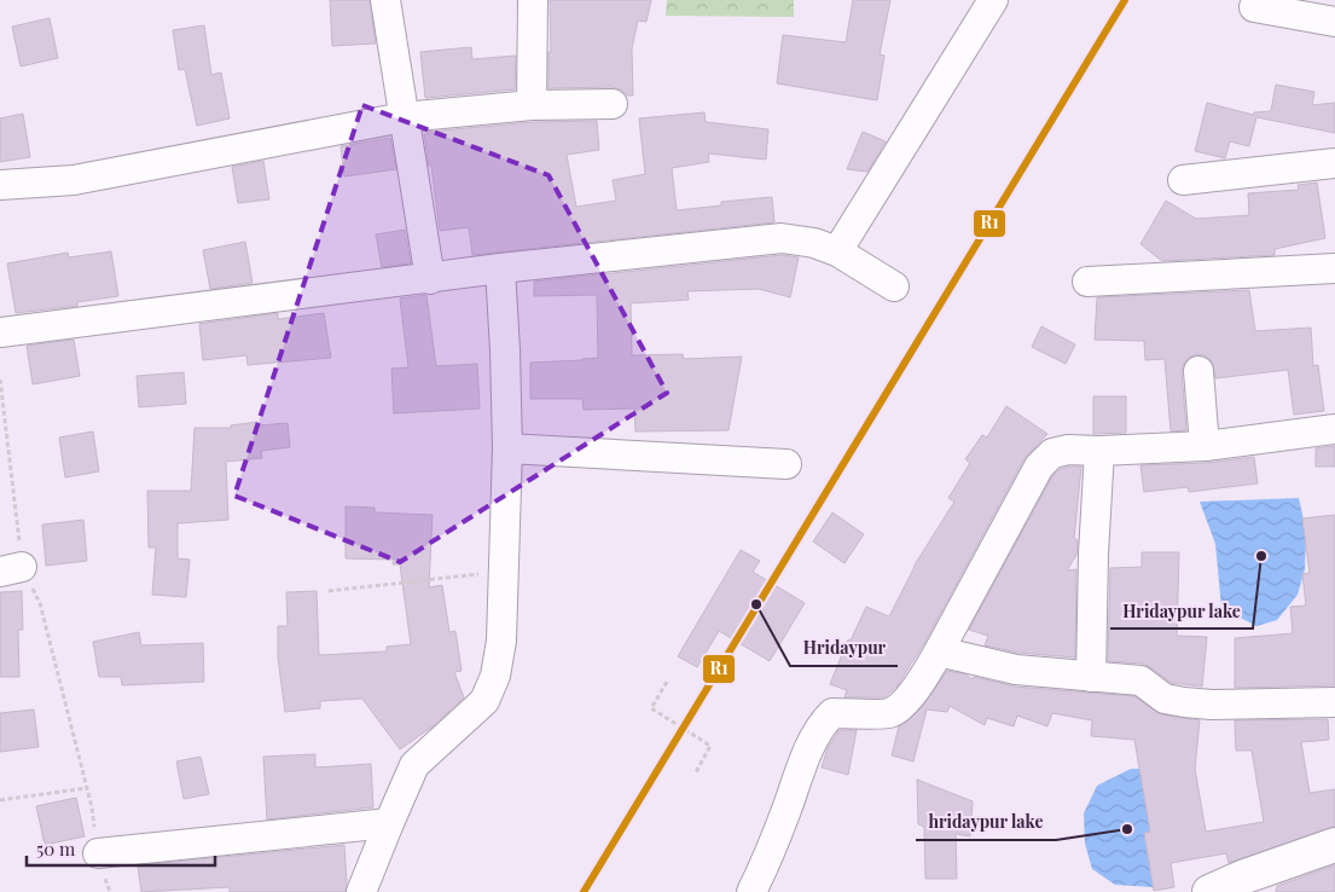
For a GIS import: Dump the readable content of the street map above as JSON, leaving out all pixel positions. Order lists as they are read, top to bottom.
{
  "places": ["Hridaypur lake", "Hridaypur", "hridaypur lake"],
  "lines": ["transit line R1"],
  "scale_bar": "50 m"
}
